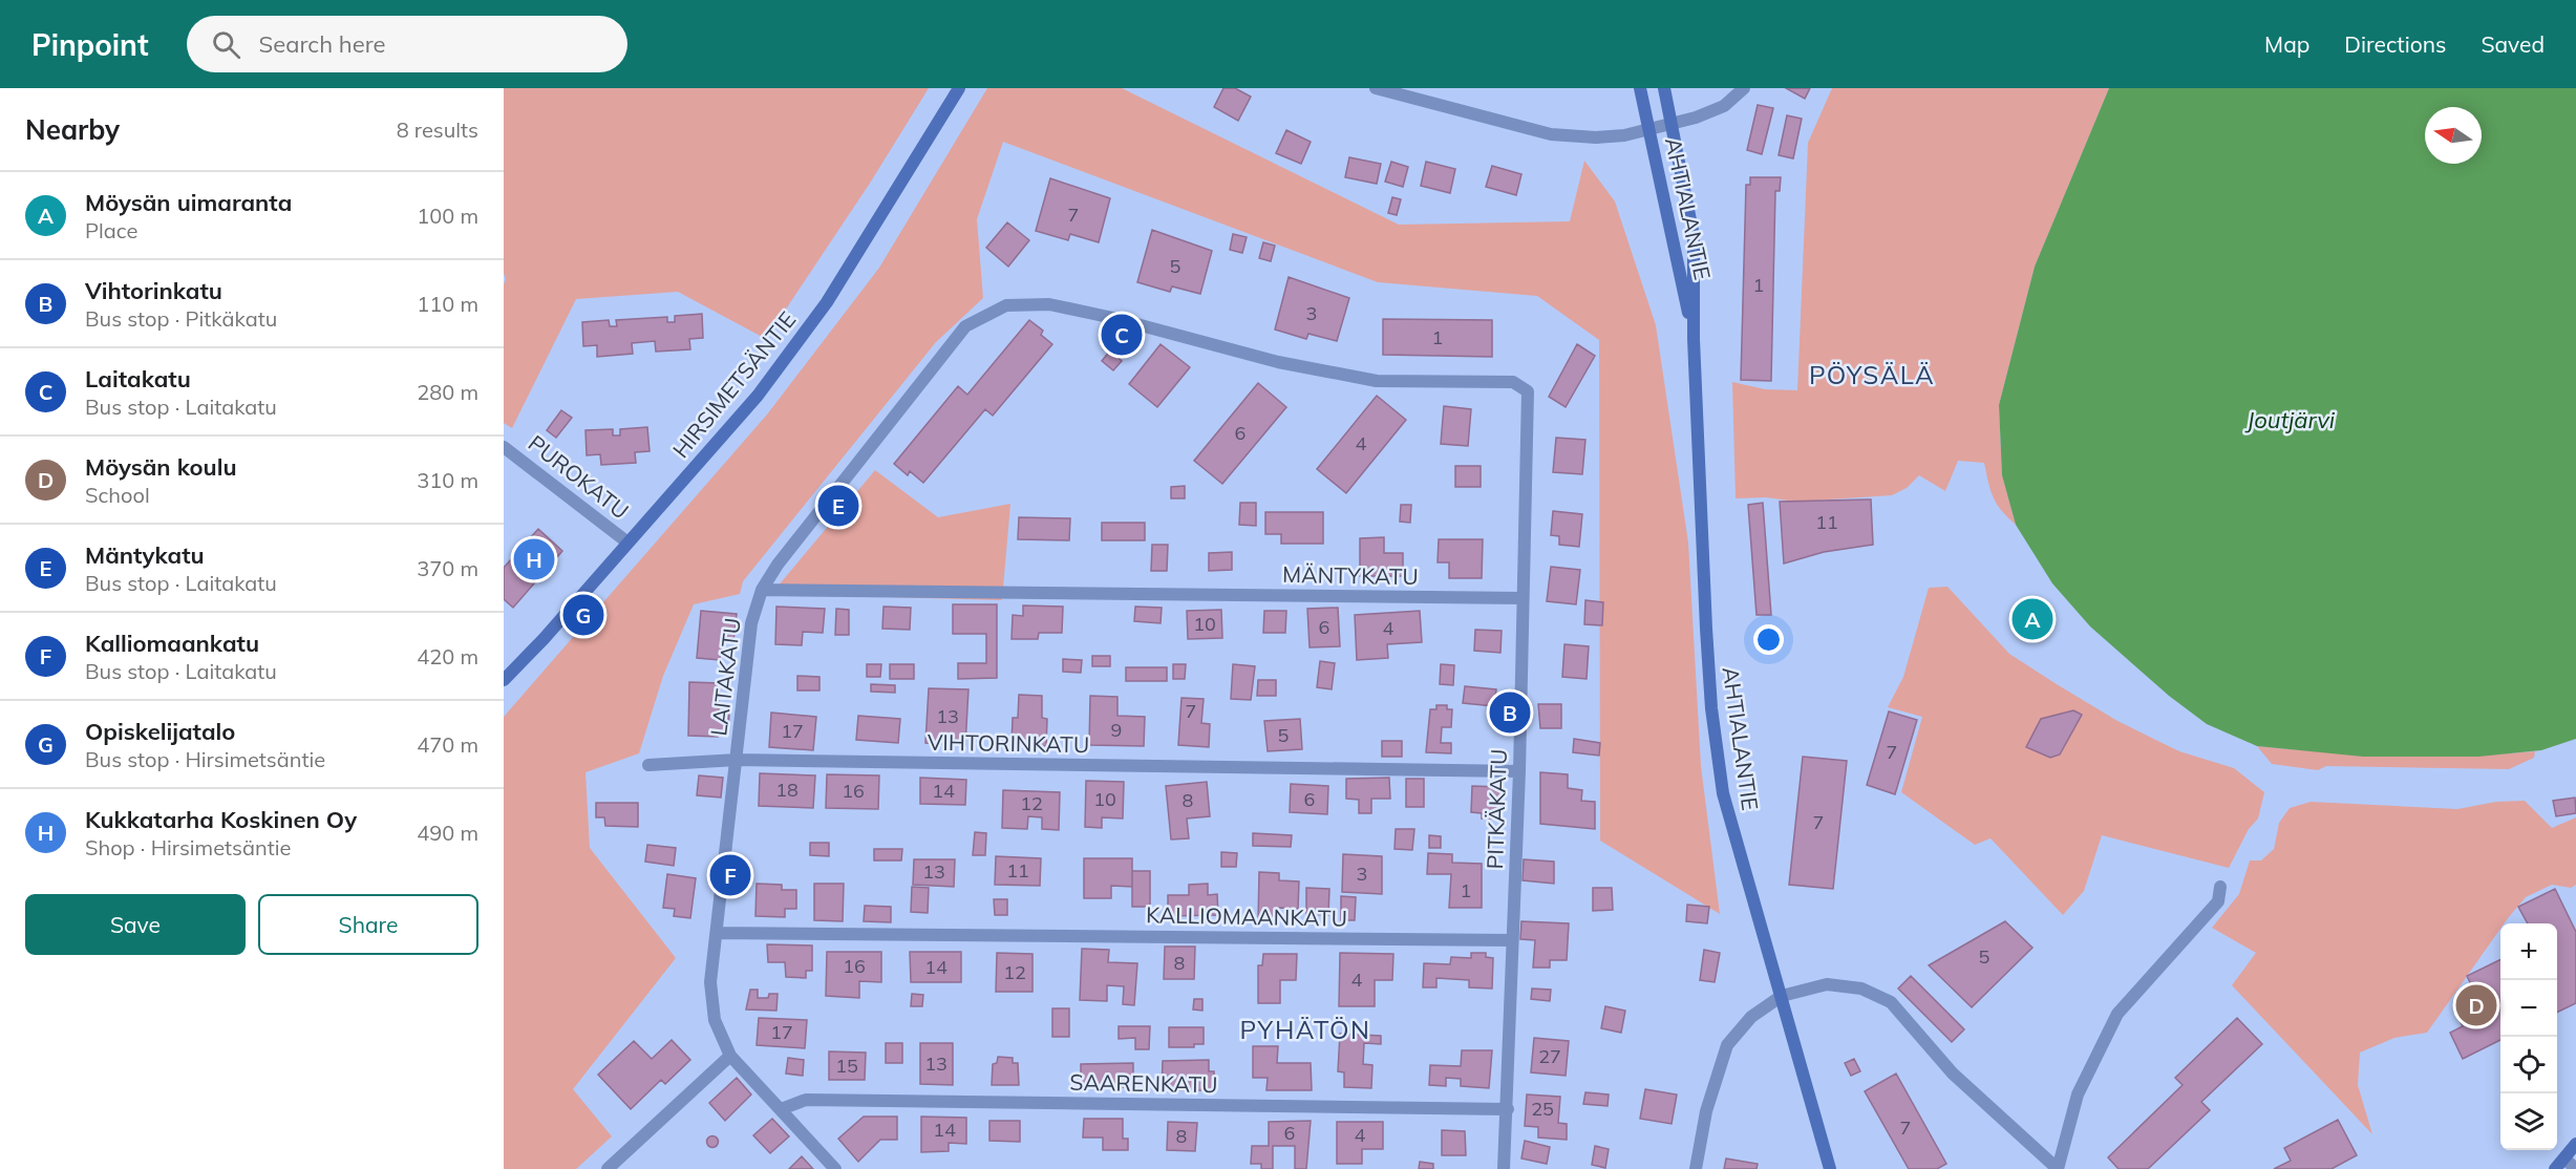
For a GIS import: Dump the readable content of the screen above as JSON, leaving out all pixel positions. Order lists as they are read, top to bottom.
{
  "streets": {
    "main road": ["AHTIALANTIE", "HIRSIMETSÄNTIE"],
    "street": [
      "PUROKATU",
      "MÄNTYKATU",
      "LAITAKATU",
      "VIHTORINKATU",
      "PITKÄKATU",
      "KALLIOMAANKATU",
      "SAARENKATU"
    ]
  },
  "crossings": [
    ["HIRSIMETSÄNTIE", "PUROKATU"],
    ["MÄNTYKATU", "LAITAKATU"],
    ["MÄNTYKATU", "PITKÄKATU"],
    ["LAITAKATU", "VIHTORINKATU"],
    ["LAITAKATU", "PITKÄKATU"],
    ["LAITAKATU", "KALLIOMAANKATU"],
    ["VIHTORINKATU", "PITKÄKATU"],
    ["PITKÄKATU", "KALLIOMAANKATU"],
    ["PITKÄKATU", "SAARENKATU"]
  ],
  "districts": ["PÖYSÄLÄ", "PYHÄTÖN"],
  "water": ["Joutjärvi"],
  "house_numbers": [
    "7",
    "5",
    "1",
    "3",
    "1",
    "6",
    "4",
    "11",
    "10",
    "6",
    "4",
    "7",
    "13",
    "9",
    "17",
    "5",
    "7",
    "18",
    "16",
    "14",
    "10",
    "6",
    "8",
    "12",
    "7",
    "11",
    "13",
    "3",
    "1",
    "5",
    "8",
    "16",
    "14",
    "12",
    "4",
    "17",
    "27",
    "13",
    "15",
    "25",
    "7",
    "14",
    "6",
    "4",
    "8"
  ],
  "north": "left",
  "page": {
    "header": "Pinpoint",
    "search": "Search here",
    "nav": ["Map", "Directions", "Saved"],
    "heading": ["Nearby", "8 results"],
    "list": [
      {
        "mark": "A",
        "name": "Möysän uimaranta",
        "note": "Place",
        "value": "100 m"
      },
      {
        "mark": "B",
        "name": "Vihtorinkatu",
        "note": "Bus stop · Pitkäkatu",
        "value": "110 m"
      },
      {
        "mark": "C",
        "name": "Laitakatu",
        "note": "Bus stop · Laitakatu",
        "value": "280 m"
      },
      {
        "mark": "D",
        "name": "Möysän koulu",
        "note": "School",
        "value": "310 m"
      },
      {
        "mark": "E",
        "name": "Mäntykatu",
        "note": "Bus stop · Laitakatu",
        "value": "370 m"
      },
      {
        "mark": "F",
        "name": "Kalliomaankatu",
        "note": "Bus stop · Laitakatu",
        "value": "420 m"
      },
      {
        "mark": "G",
        "name": "Opiskelijatalo",
        "note": "Bus stop · Hirsimetsäntie",
        "value": "470 m"
      },
      {
        "mark": "H",
        "name": "Kukkatarha Koskinen Oy",
        "note": "Shop · Hirsimetsäntie",
        "value": "490 m"
      }
    ],
    "pins": [
      "C",
      "E",
      "H",
      "G",
      "A",
      "B",
      "F",
      "D"
    ],
    "buttons": ["Save", "Share"],
    "map_buttons": ["+", "−"]
  }
}
